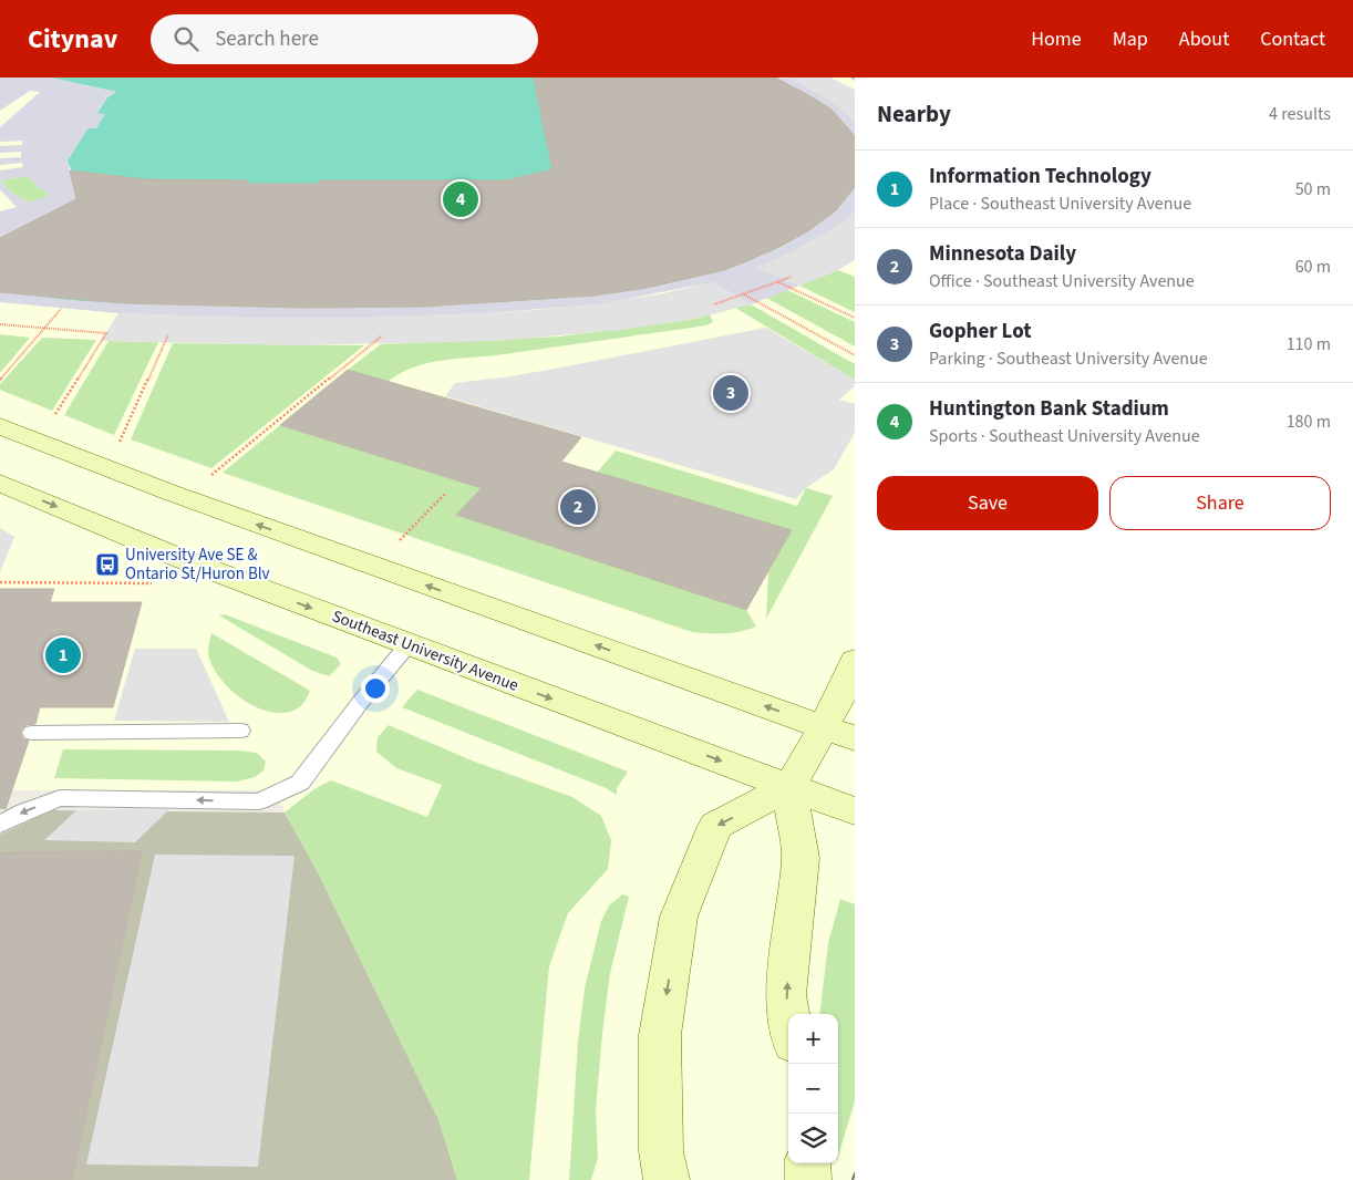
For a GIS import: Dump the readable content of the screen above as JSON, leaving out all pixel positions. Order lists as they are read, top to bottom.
{
  "streets": {
    "main road": ["Southeast University Avenue"]
  },
  "places": {
    "bus stop": ["University Ave SE & Ontario St/Huron Blv"]
  },
  "page": {
    "header": "Citynav",
    "search": "Search here",
    "nav": [
      "Home",
      "Map",
      "About",
      "Contact"
    ],
    "heading": ["Nearby", "4 results"],
    "list": [
      {
        "mark": "1",
        "name": "Information Technology",
        "note": "Place · Southeast University Avenue",
        "value": "50 m"
      },
      {
        "mark": "2",
        "name": "Minnesota Daily",
        "note": "Office · Southeast University Avenue",
        "value": "60 m"
      },
      {
        "mark": "3",
        "name": "Gopher Lot",
        "note": "Parking · Southeast University Avenue",
        "value": "110 m"
      },
      {
        "mark": "4",
        "name": "Huntington Bank Stadium",
        "note": "Sports · Southeast University Avenue",
        "value": "180 m"
      }
    ],
    "pins": [
      "4",
      "3",
      "2",
      "1"
    ],
    "buttons": ["Save", "Share"],
    "map_buttons": ["+", "−"]
  }
}
